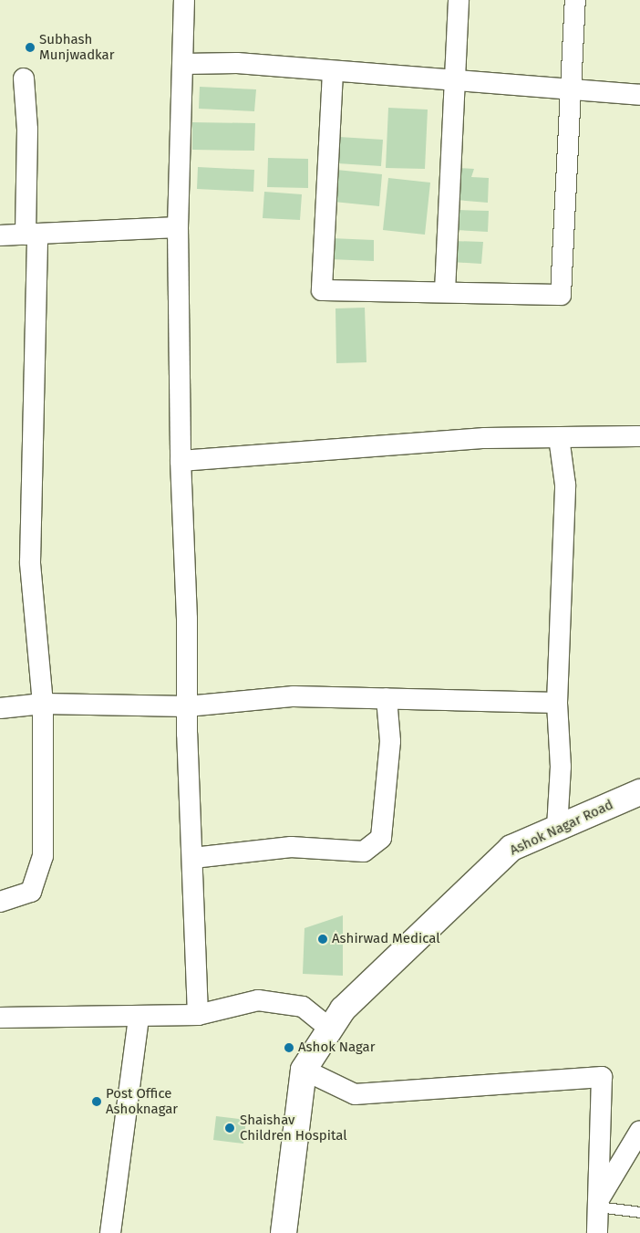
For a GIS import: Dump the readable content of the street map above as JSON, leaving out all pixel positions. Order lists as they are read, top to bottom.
{
  "streets": {
    "street": ["Ashok Nagar Road"]
  },
  "places": [
    "Subhash Munjwadkar",
    "Ashirwad Medical",
    "Ashok Nagar",
    "Post Office Ashoknagar",
    "Shaishav Children Hospital"
  ]
}
